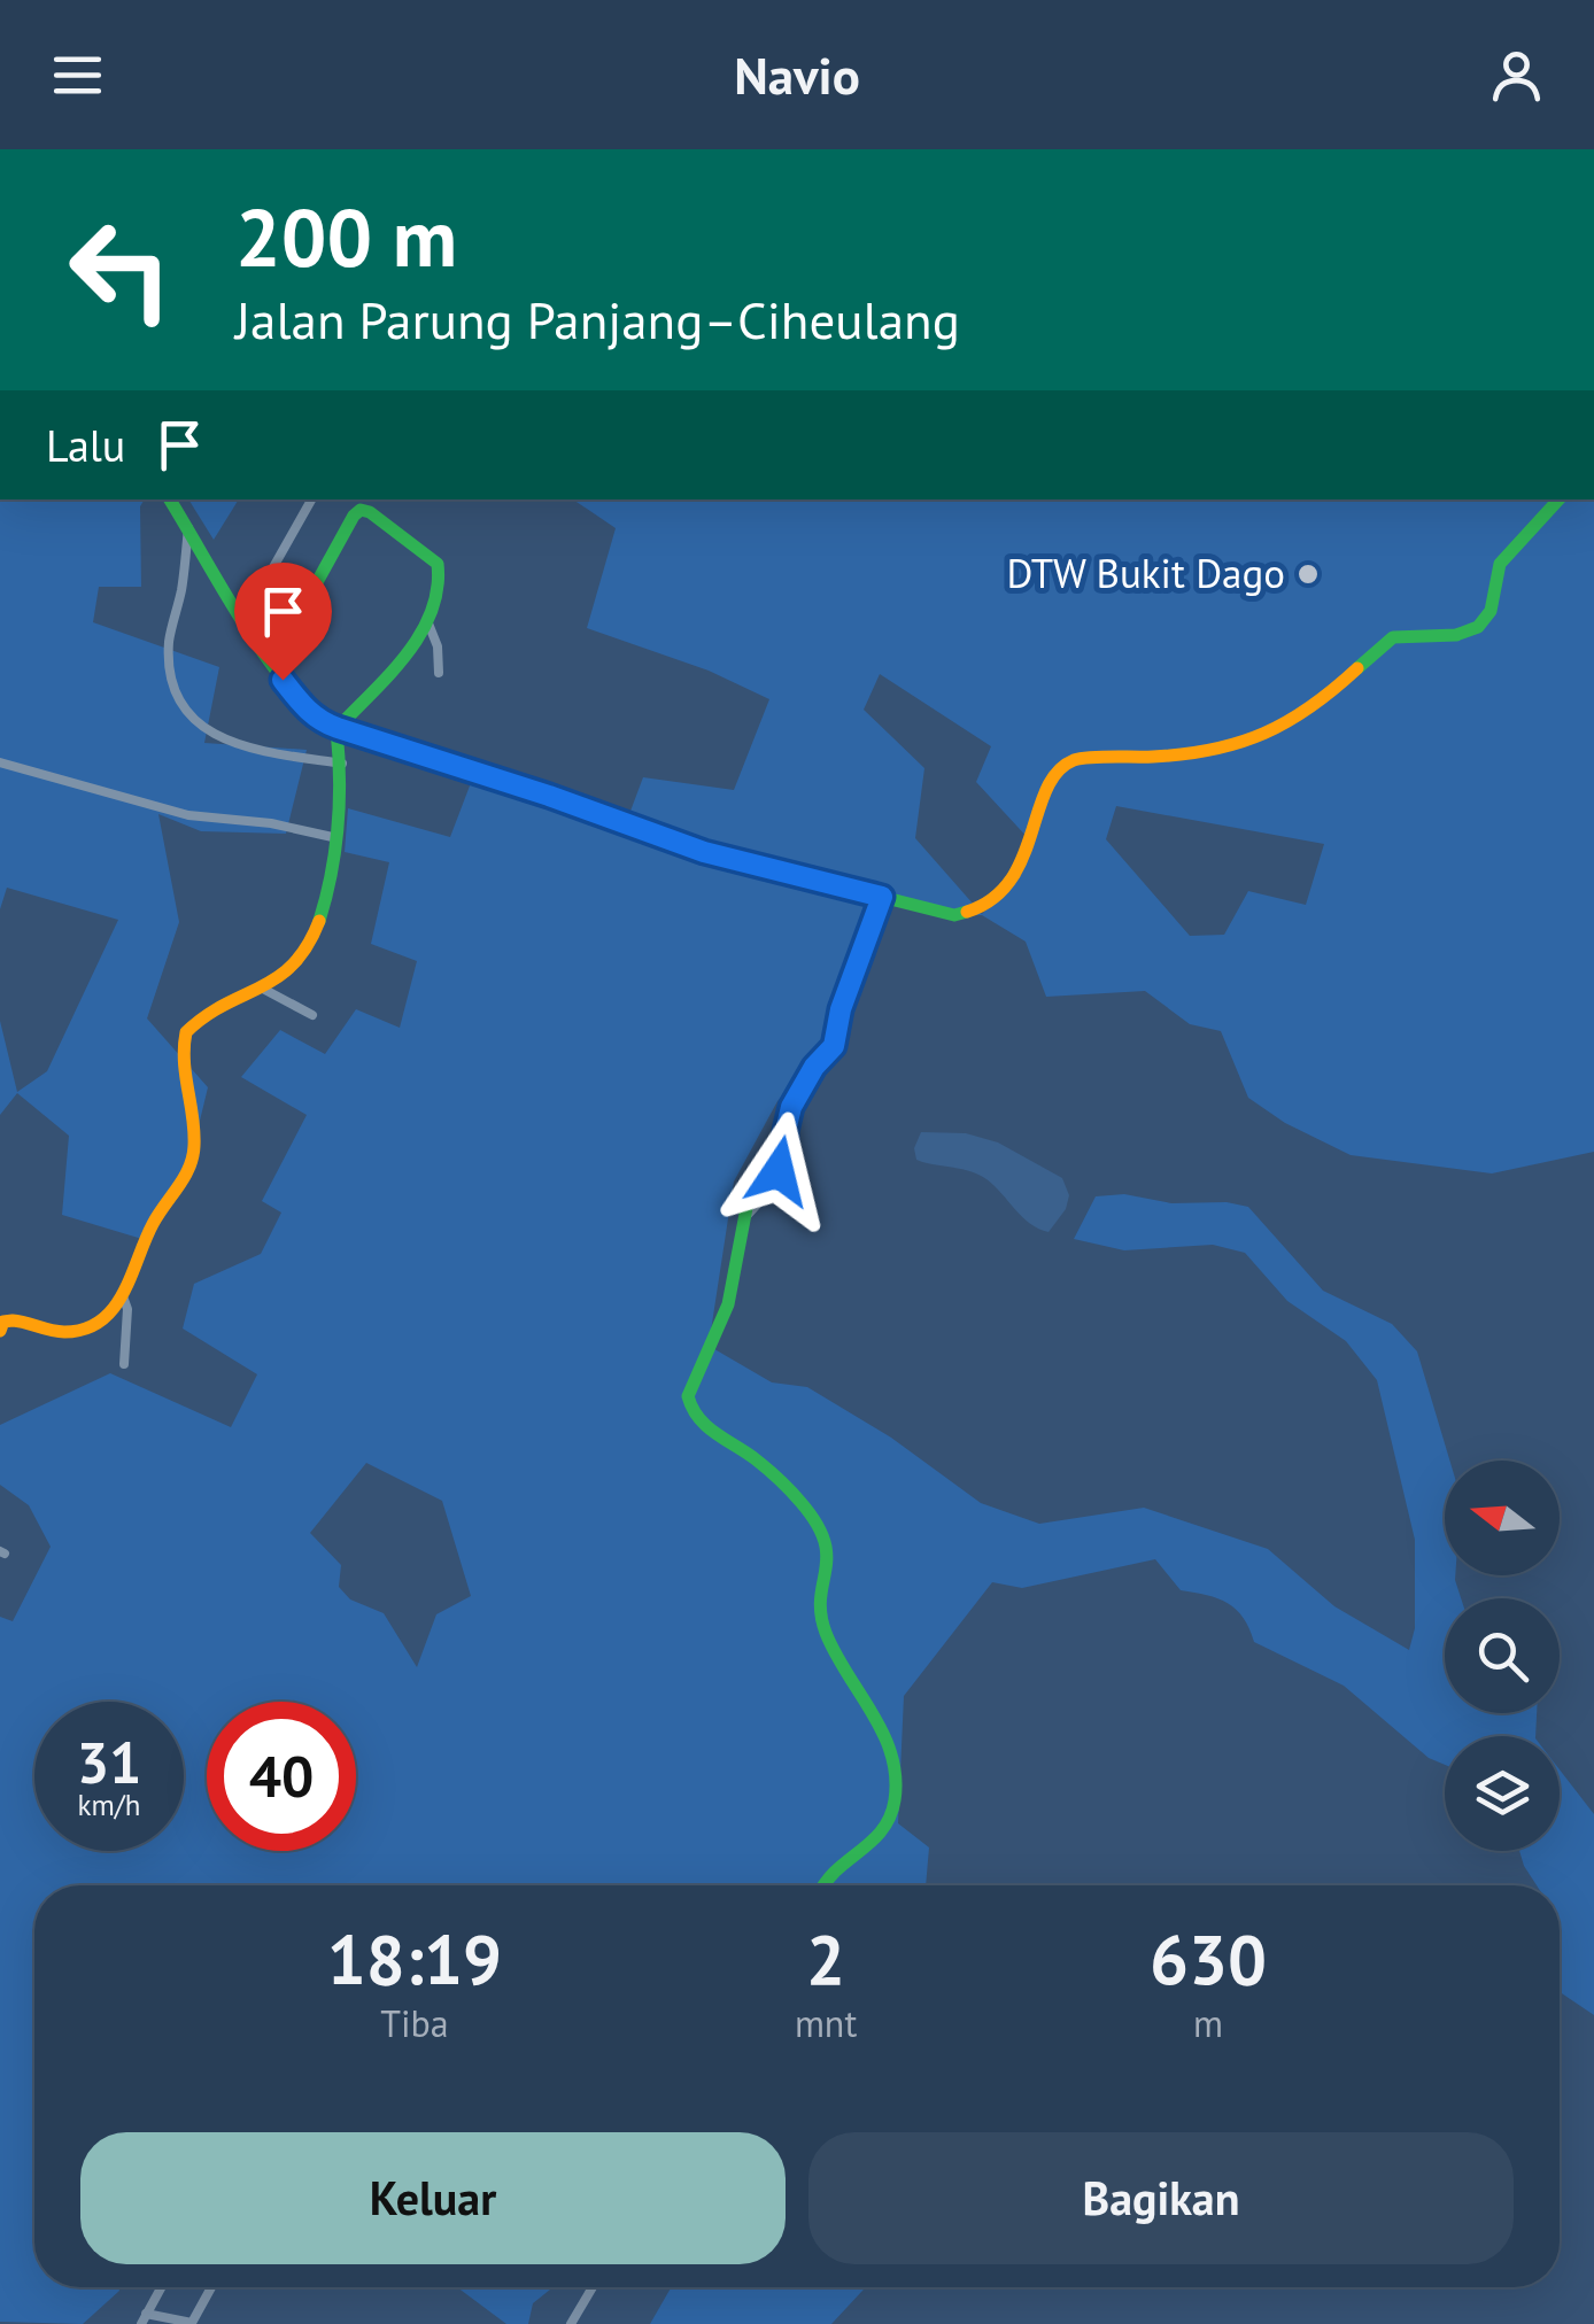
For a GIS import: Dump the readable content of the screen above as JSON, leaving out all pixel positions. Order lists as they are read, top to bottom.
{
  "places": ["DTW Bukit Dago"],
  "north": "left",
  "page": {
    "header": "Navio",
    "turn": ["200 m", "Jalan Parung Panjang–Ciheulang"],
    "then": "Lalu",
    "speed": "31 km/h",
    "limit": "40",
    "eta": [
      "18:19",
      "Tiba",
      "2",
      "mnt",
      "630",
      "m"
    ],
    "buttons": ["Keluar", "Bagikan"]
  }
}
